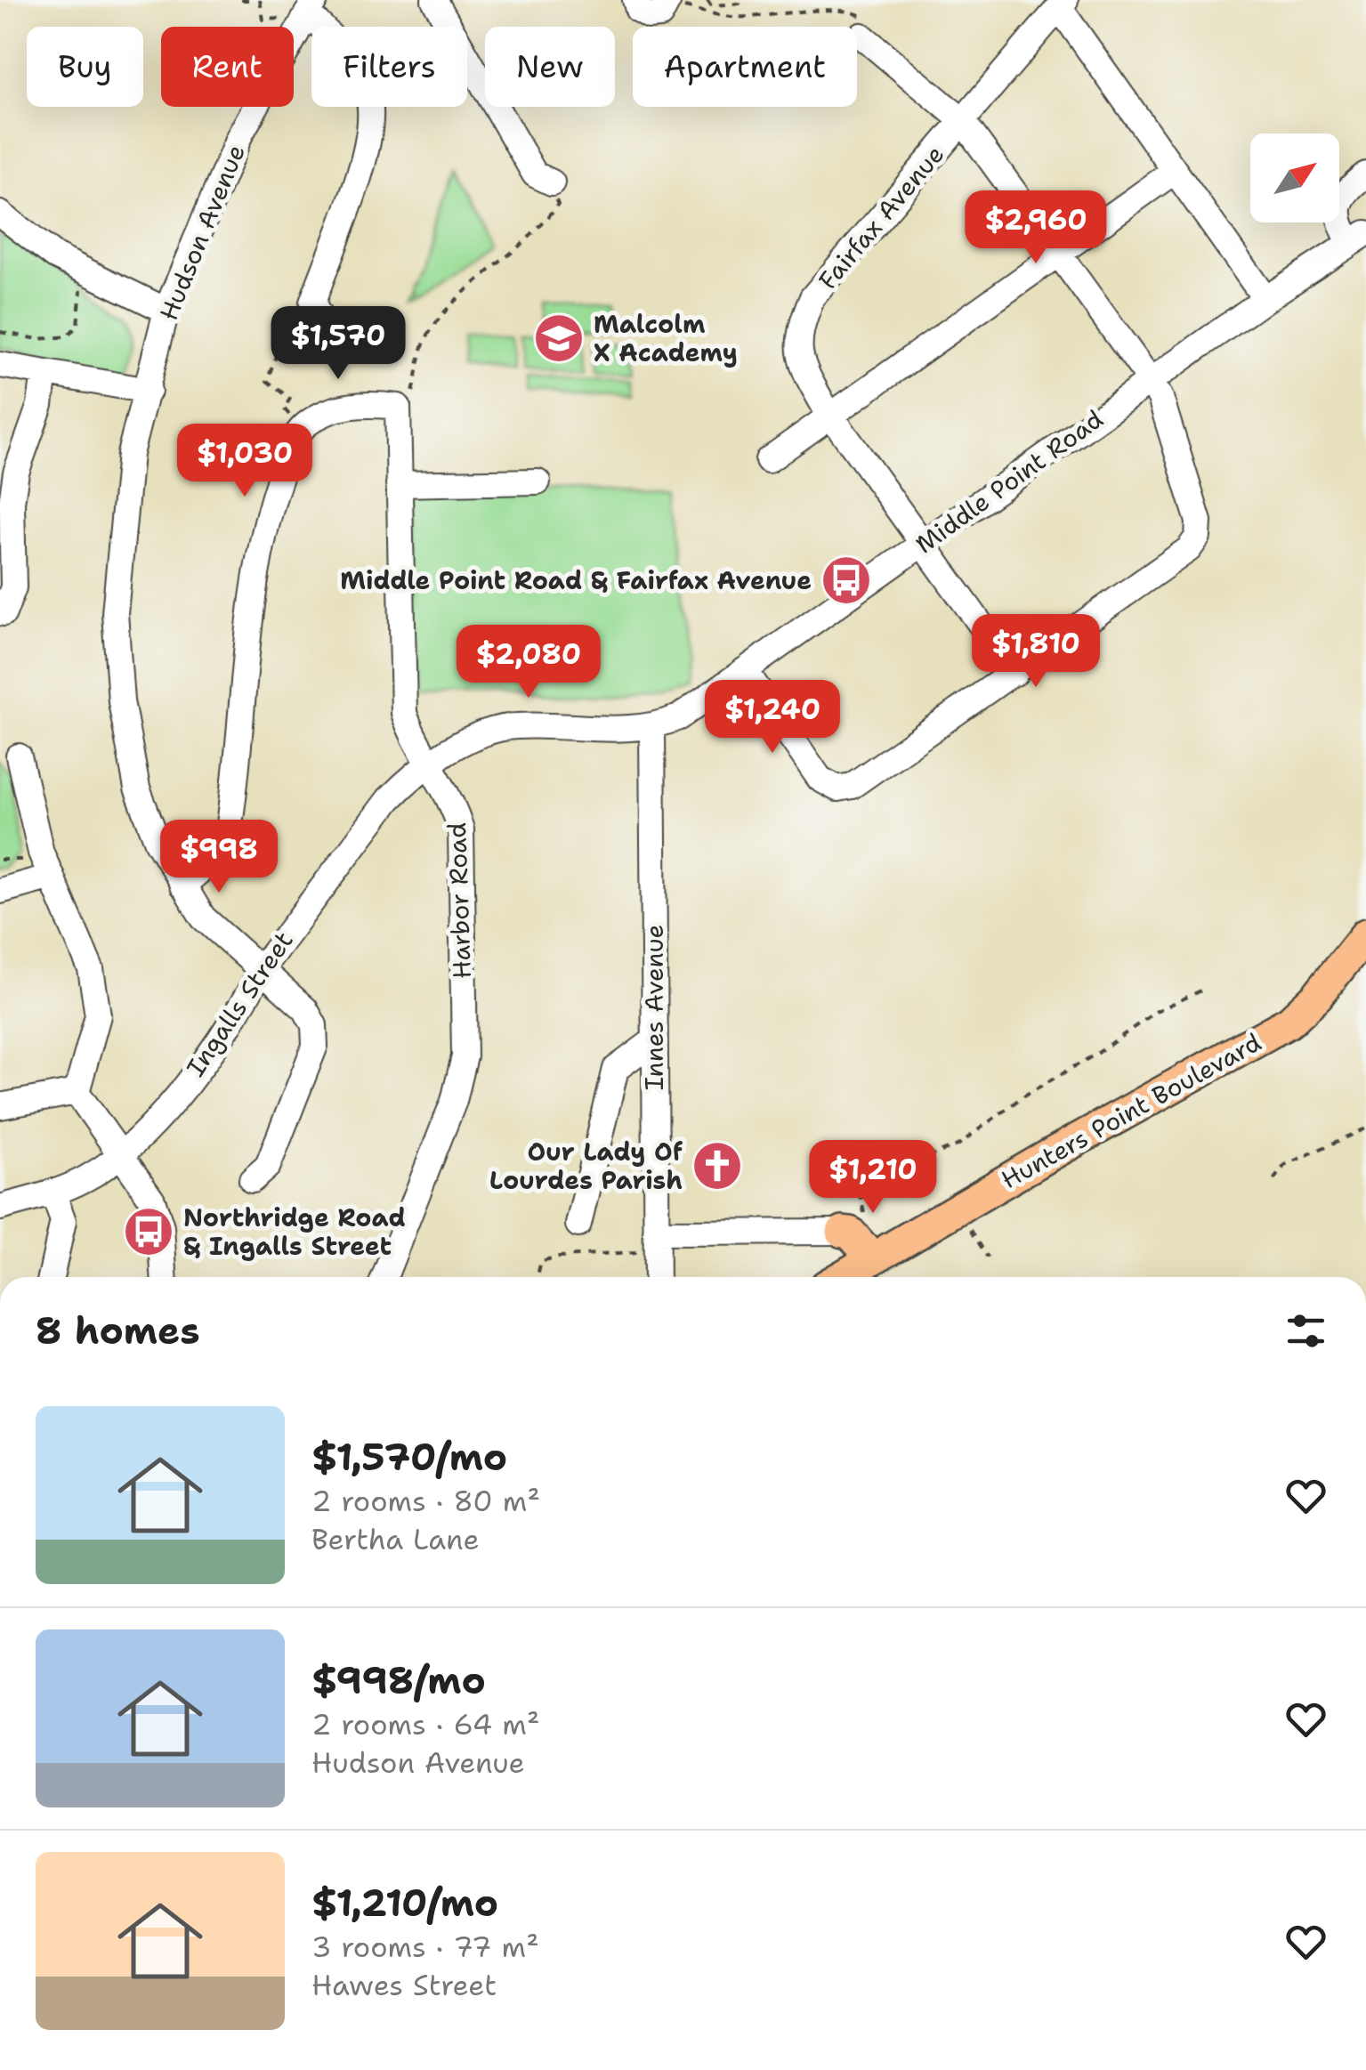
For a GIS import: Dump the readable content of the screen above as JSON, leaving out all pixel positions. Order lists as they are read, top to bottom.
{
  "streets": {
    "main road": ["Hunters Point Boulevard"],
    "street": [
      "Fairfax Avenue",
      "Hudson Avenue",
      "Middle Point Road",
      "Harbor Road",
      "Ingalls Street",
      "Innes Avenue"
    ]
  },
  "crossings": [
    ["Fairfax Avenue", "Middle Point Road"],
    ["Hudson Avenue", "Ingalls Street"],
    ["Middle Point Road", "Ingalls Street"],
    ["Middle Point Road", "Innes Avenue"],
    ["Harbor Road", "Ingalls Street"],
    ["Ingalls Street", "Innes Avenue"]
  ],
  "places": {
    "school or university": ["Malcolm X Academy"],
    "bus stop": ["Middle Point Road & Fairfax Avenue", "Northridge Road & Ingalls Street"],
    "church": ["Our Lady Of Lourdes Parish"]
  },
  "north": "top right",
  "page": {
    "chip": [
      "Buy",
      "Rent",
      "Filters",
      "New",
      "Apartment"
    ],
    "price": [
      "$2,960",
      "$1,570",
      "$1,030",
      "$1,810",
      "$2,080",
      "$1,240",
      "$998",
      "$1,210"
    ],
    "heading": "8 homes",
    "list": [
      {
        "name": "$1,570/mo",
        "note": "2 rooms · 80 m² · Bertha Lane"
      },
      {
        "name": "$998/mo",
        "note": "2 rooms · 64 m² · Hudson Avenue"
      },
      {
        "name": "$1,210/mo",
        "note": "3 rooms · 77 m² · Hawes Street"
      }
    ]
  }
}
